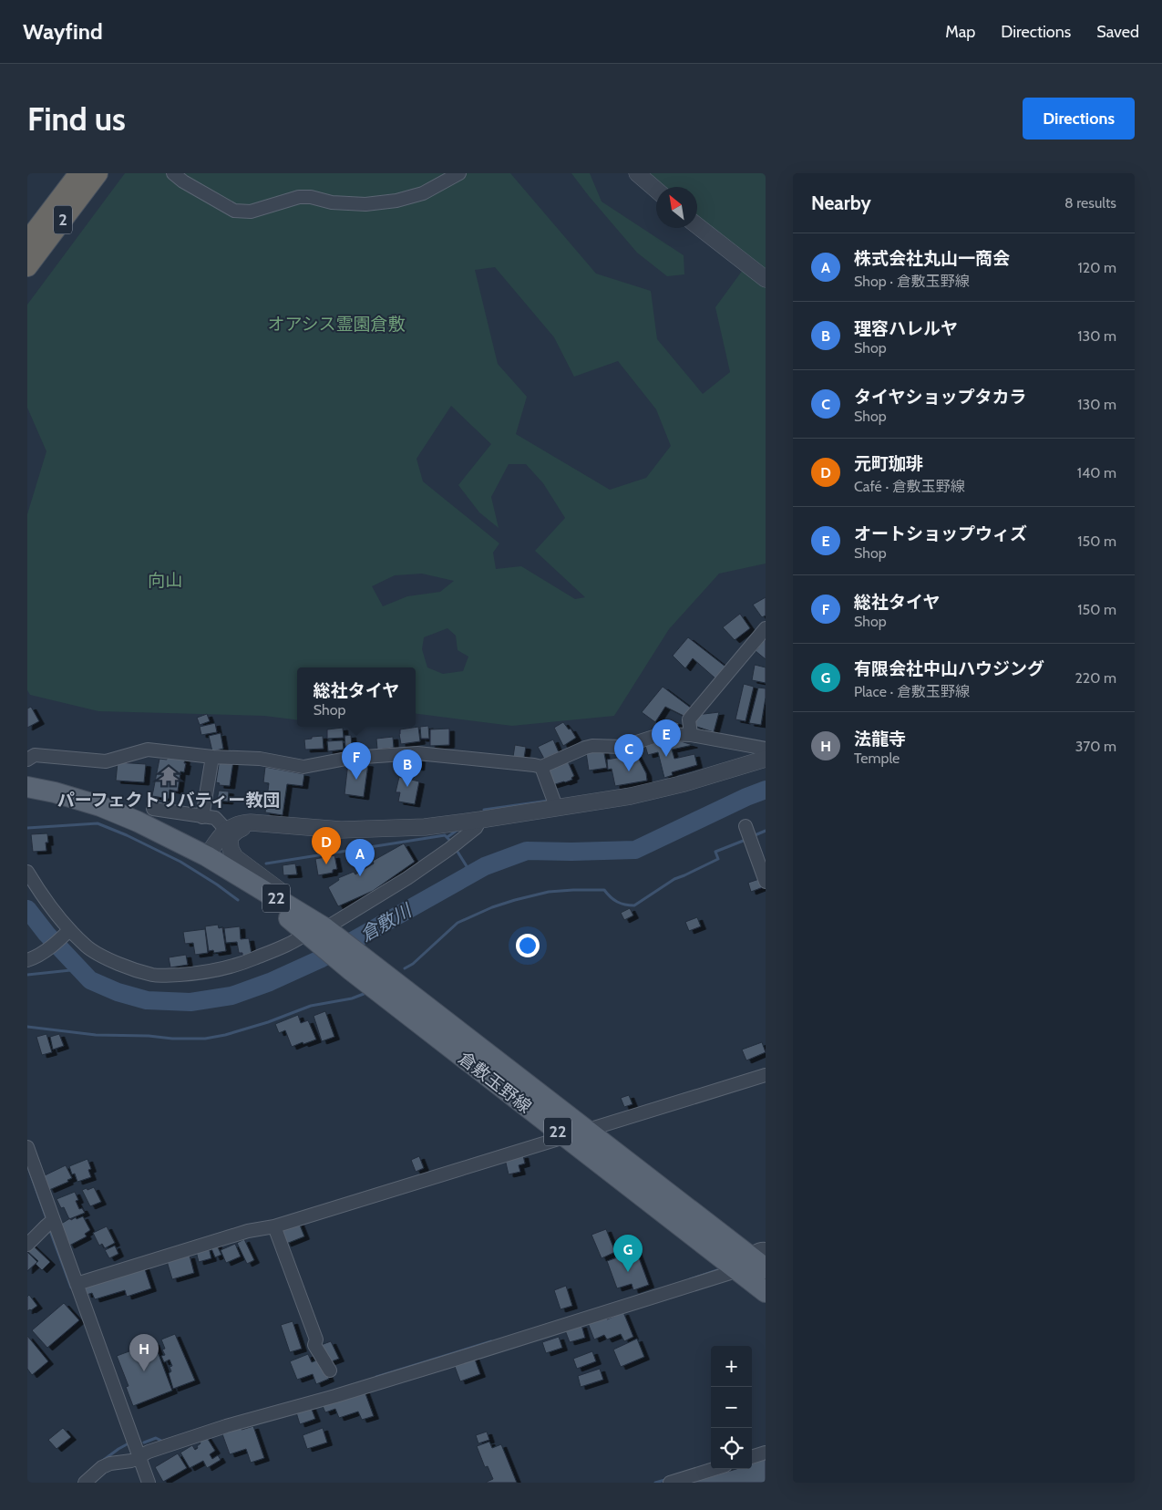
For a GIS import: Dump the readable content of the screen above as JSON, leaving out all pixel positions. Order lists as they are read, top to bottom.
{
  "streets": {
    "highway": ["2"],
    "main road": ["22", "倉敷玉野線"]
  },
  "water": ["倉敷川"],
  "parks": ["オアシス霊園倉敷", "向山"],
  "places": {
    "temple": ["パーフェクトリバティー教団"]
  },
  "north": "top left",
  "page": {
    "header": "Wayfind",
    "nav": ["Map", "Directions", "Saved"],
    "buttons": "Directions",
    "title": "Find us",
    "heading": ["Nearby", "8 results"],
    "list": [
      {
        "mark": "A",
        "name": "株式会社丸山一商会",
        "note": "Shop · 倉敷玉野線",
        "value": "120 m"
      },
      {
        "mark": "B",
        "name": "理容ハレルヤ",
        "note": "Shop",
        "value": "130 m"
      },
      {
        "mark": "C",
        "name": "タイヤショップタカラ",
        "note": "Shop",
        "value": "130 m"
      },
      {
        "mark": "D",
        "name": "元町珈琲",
        "note": "Café · 倉敷玉野線",
        "value": "140 m"
      },
      {
        "mark": "E",
        "name": "オートショップウィズ",
        "note": "Shop",
        "value": "150 m"
      },
      {
        "mark": "F",
        "name": "総社タイヤ",
        "note": "Shop",
        "value": "150 m"
      },
      {
        "mark": "G",
        "name": "有限会社中山ハウジング",
        "note": "Place · 倉敷玉野線",
        "value": "220 m"
      },
      {
        "mark": "H",
        "name": "法龍寺",
        "note": "Temple",
        "value": "370 m"
      }
    ],
    "popup": ["総社タイヤ", "Shop"],
    "pins": [
      "E",
      "C",
      "F",
      "B",
      "D",
      "A",
      "G",
      "H"
    ],
    "map_buttons": ["+", "−"]
  }
}
